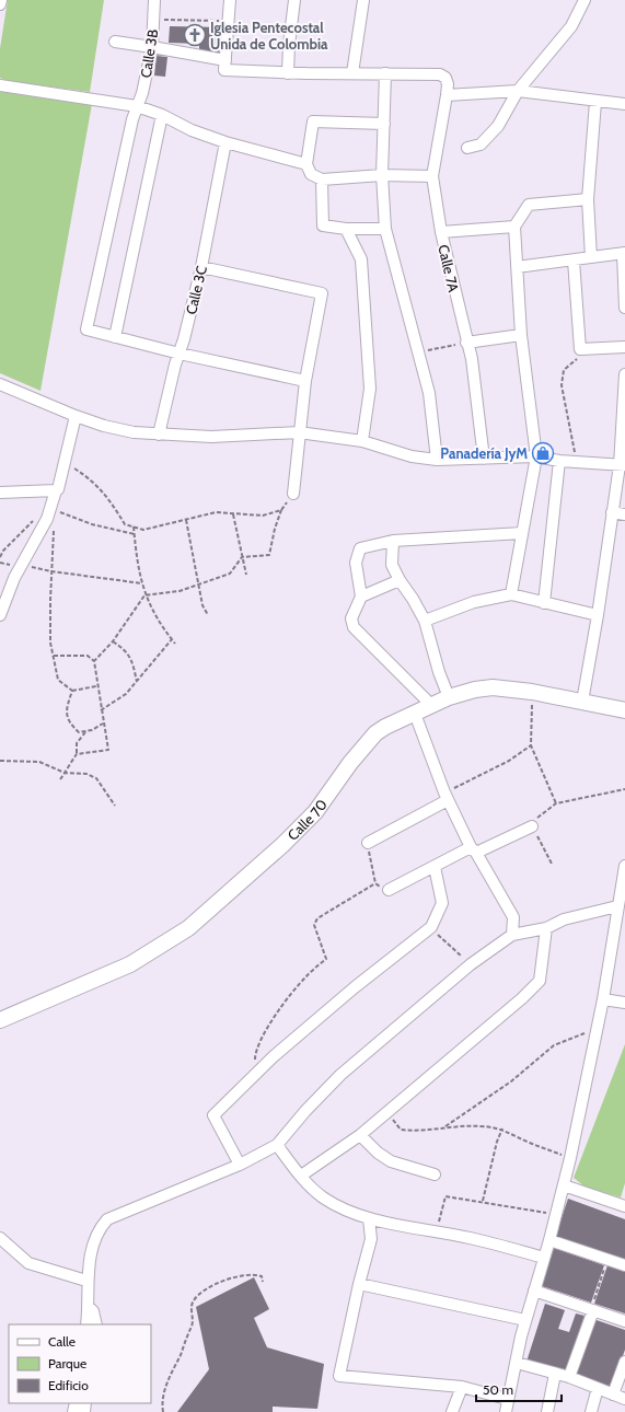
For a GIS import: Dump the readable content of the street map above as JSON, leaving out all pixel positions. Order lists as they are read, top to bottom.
{
  "streets": {
    "street": [
      "Calle 3B",
      "Calle 7A",
      "Calle 3C",
      "Calle 70"
    ]
  },
  "places": {
    "church": ["Iglesia Pentecostal Unida de Colombia"],
    "shop": ["Panadería JyM"]
  },
  "legend": ["Calle", "Parque", "Edificio"],
  "scale_bar": "50 m"
}
